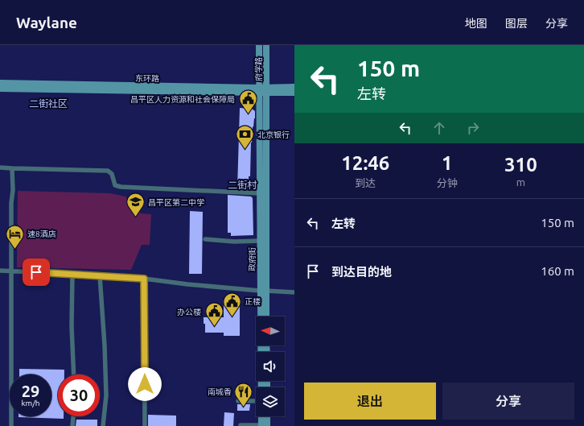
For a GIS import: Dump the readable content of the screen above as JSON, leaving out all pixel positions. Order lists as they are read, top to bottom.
{
  "streets": {
    "main road": ["府学路", "东环路", "政府街"]
  },
  "crossings": [
    ["府学路", "东环路"],
    ["府学路", "政府街"],
    ["东环路", "政府街"]
  ],
  "districts": ["二街社区", "二街村"],
  "places": {
    "public building": ["昌平区人力资源和社会保障局", "正楼", "办公楼"],
    "bank": ["北京银行"],
    "school or university": ["昌平区第二中学"],
    "hotel": ["速8酒店"],
    "restaurant": ["南城香"]
  },
  "north": "left",
  "page": {
    "header": "Waylane",
    "nav": ["地图", "图层", "分享"],
    "turn": ["150 m", "左转"],
    "eta": [
      "12:46",
      "到达",
      "1",
      "分钟",
      "310",
      "m"
    ],
    "list": [
      {
        "name": "左转",
        "value": "150 m"
      },
      {
        "name": "到达目的地",
        "value": "160 m"
      }
    ],
    "speed": "29 km/h",
    "limit": "30",
    "buttons": ["退出", "分享"]
  }
}
